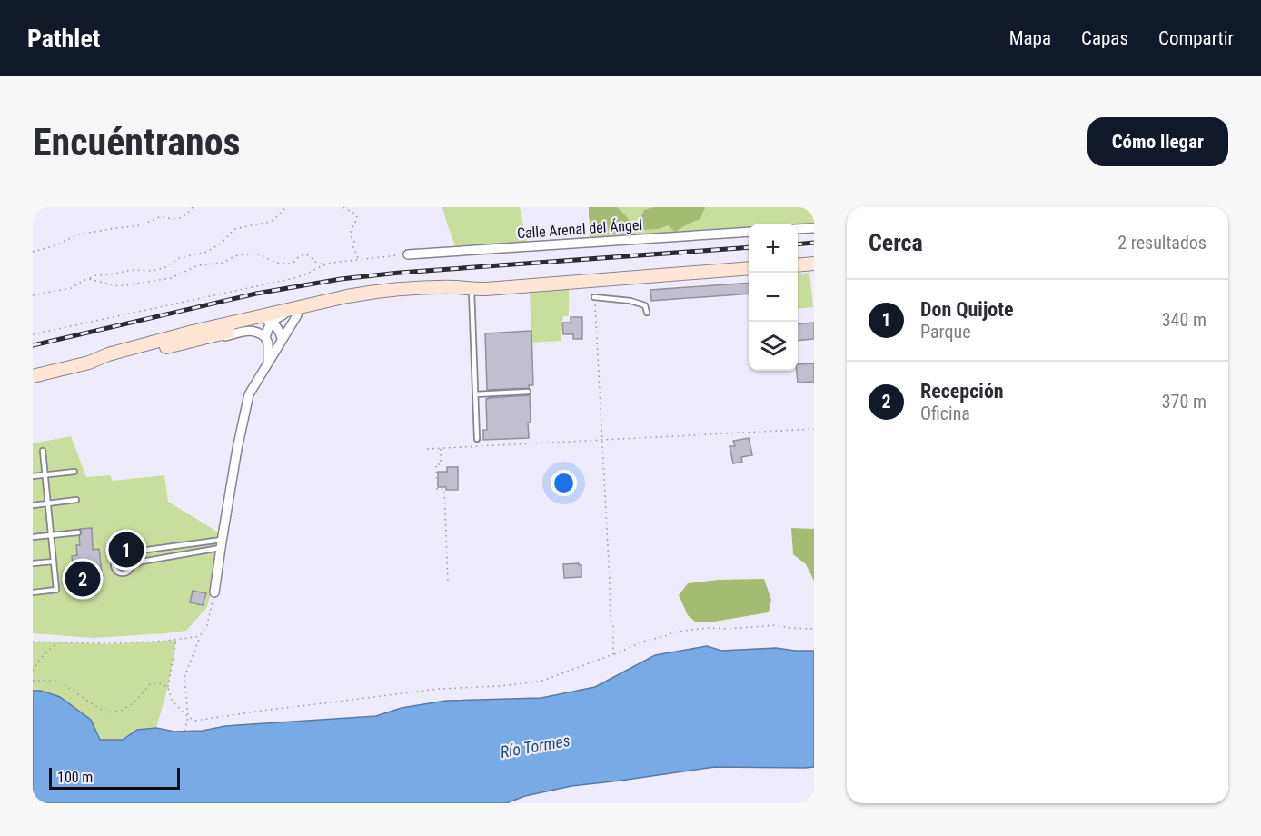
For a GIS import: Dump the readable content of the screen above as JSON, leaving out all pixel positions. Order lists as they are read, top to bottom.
{
  "streets": {
    "street": ["Calle Arenal del Ángel"]
  },
  "water": ["Río Tormes"],
  "scale_bar": "100 m",
  "page": {
    "header": "Pathlet",
    "nav": ["Mapa", "Capas", "Compartir"],
    "buttons": "Cómo llegar",
    "title": "Encuéntranos",
    "heading": ["Cerca", "2 resultados"],
    "map_buttons": ["+", "−"],
    "list": [
      {
        "mark": "1",
        "name": "Don Quijote",
        "note": "Parque",
        "value": "340 m"
      },
      {
        "mark": "2",
        "name": "Recepción",
        "note": "Oficina",
        "value": "370 m"
      }
    ],
    "pins": ["1", "2"],
    "scale": "100 m"
  }
}
